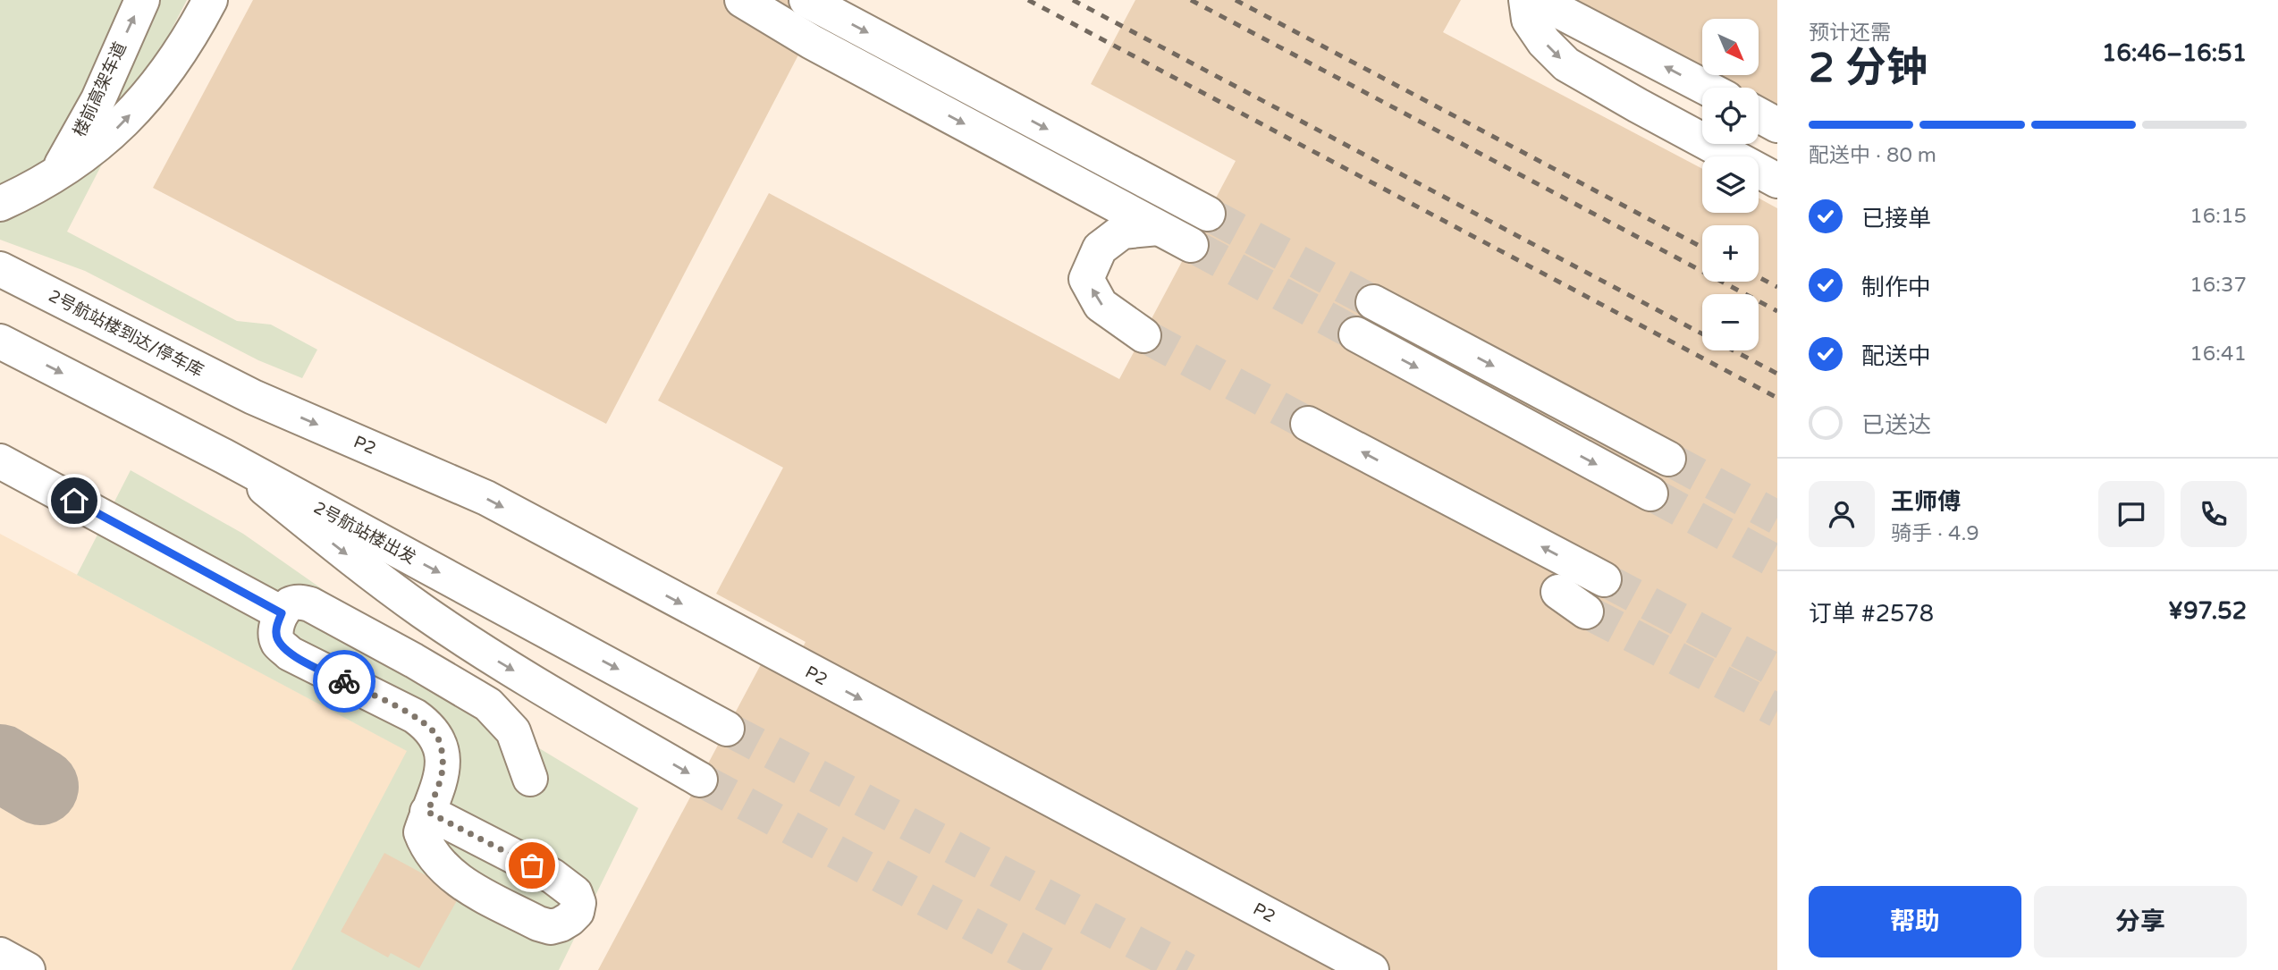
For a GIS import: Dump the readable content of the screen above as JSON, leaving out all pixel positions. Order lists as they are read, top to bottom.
{
  "streets": {
    "main road": [
      "楼前高架车道",
      "2号航站楼到达/停车库",
      "P2",
      "2号航站楼出发"
    ]
  },
  "crossings": [
    ["2号航站楼到达/停车库", "P2"]
  ],
  "one_way": ["楼前高架车道"],
  "north": "bottom right",
  "page": {
    "heading": ["2 分钟", "预计还需", "16:46–16:51"],
    "panel": [
      "王师傅",
      "骑手 · 4.9",
      "订单 #2578",
      "¥97.52"
    ],
    "map_buttons": ["+", "−"],
    "bar": "配送中 · 80 m",
    "list": [
      ["已接单", "16:15"],
      ["制作中", "16:37"],
      ["配送中", "16:41"],
      "已送达"
    ],
    "buttons": ["帮助", "分享"]
  }
}
